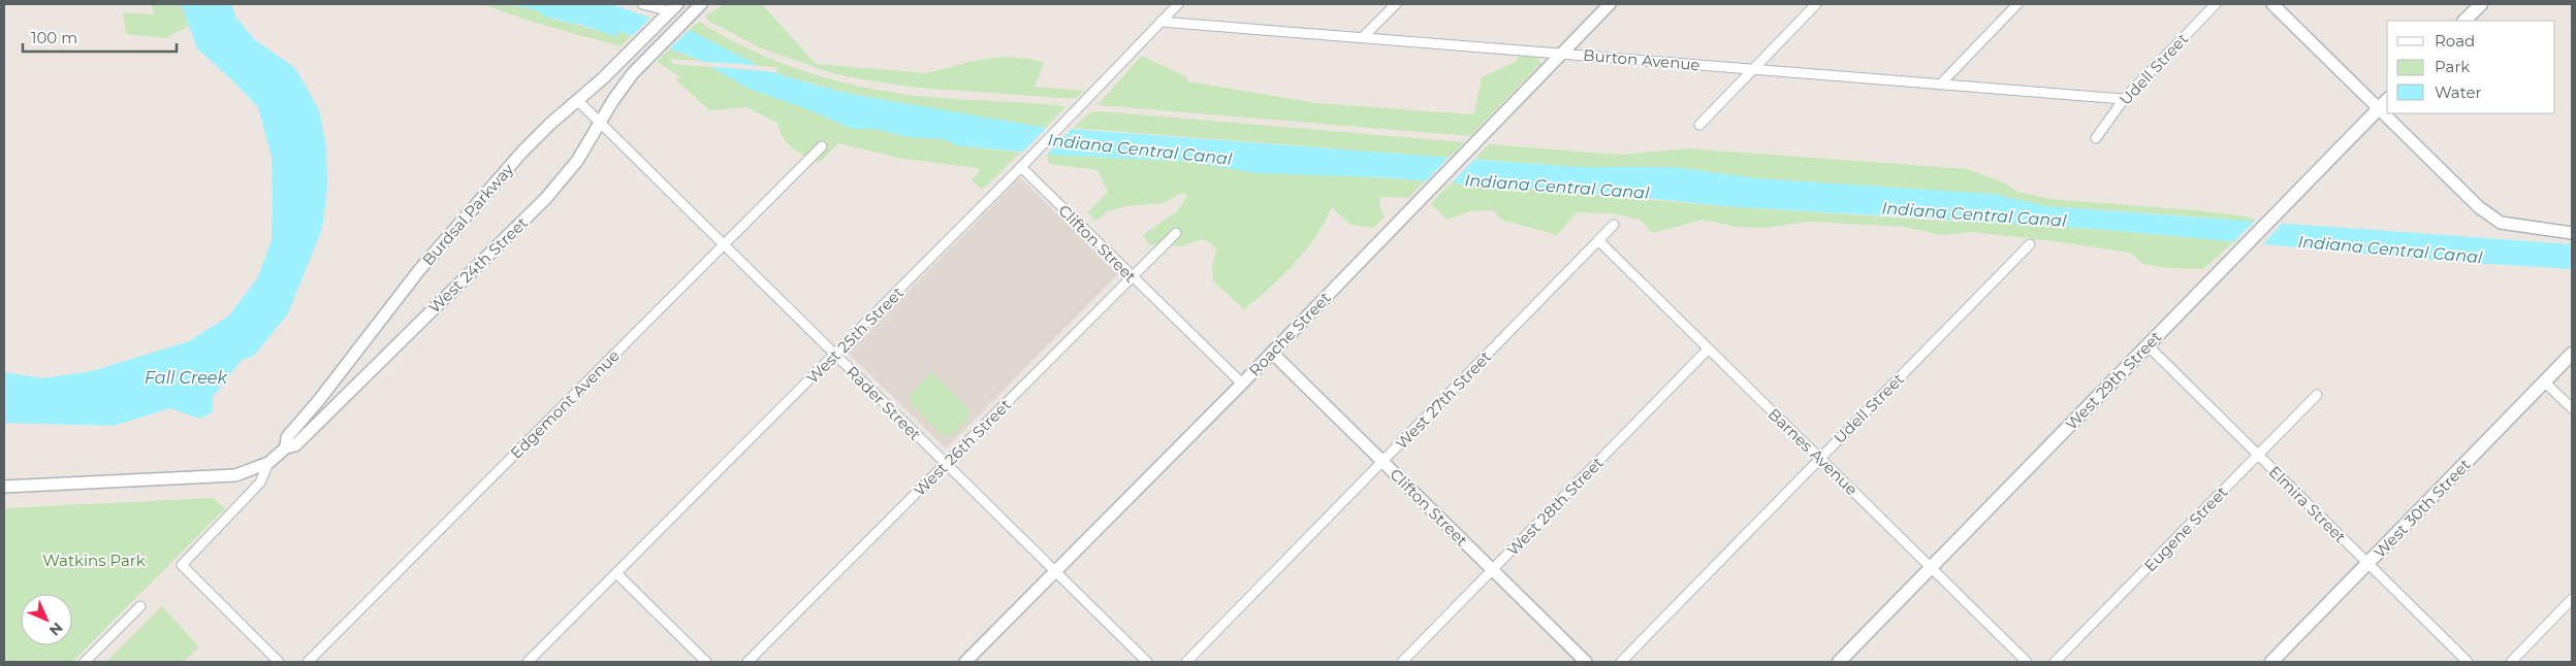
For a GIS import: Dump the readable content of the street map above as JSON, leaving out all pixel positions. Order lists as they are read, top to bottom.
{
  "streets": {
    "main road": ["West 29th Street", "West 30th Street"],
    "street": [
      "Burton Avenue",
      "Udell Street",
      "Burdsal Parkway",
      "Clifton Street",
      "West 24th Street",
      "Roache Street",
      "West 25th Street",
      "West 27th Street",
      "Rader Street",
      "Edgemont Avenue",
      "West 26th Street",
      "Barnes Avenue",
      "Elmira Street",
      "West 28th Street",
      "Eugene Street"
    ]
  },
  "crossings": [
    ["Burton Avenue", "Udell Street"],
    ["Burton Avenue", "Roache Street"],
    ["Burton Avenue", "West 25th Street"],
    ["Udell Street", "Barnes Avenue"],
    ["Burdsal Parkway", "West 24th Street"],
    ["Burdsal Parkway", "Rader Street"],
    ["Clifton Street", "Roache Street"],
    ["Clifton Street", "West 25th Street"],
    ["Clifton Street", "West 27th Street"],
    ["Clifton Street", "West 26th Street"],
    ["Clifton Street", "West 28th Street"],
    ["West 24th Street", "Rader Street"],
    ["Roache Street", "Rader Street"],
    ["West 25th Street", "Rader Street"],
    ["West 29th Street", "Barnes Avenue"],
    ["West 29th Street", "Elmira Street"],
    ["West 27th Street", "Barnes Avenue"],
    ["Rader Street", "Edgemont Avenue"],
    ["Rader Street", "West 26th Street"],
    ["Barnes Avenue", "West 28th Street"],
    ["Elmira Street", "West 30th Street"],
    ["Elmira Street", "Eugene Street"]
  ],
  "water": ["Indiana Central Canal", "Fall Creek"],
  "parks": ["Watkins Park"],
  "legend": ["Road", "Park", "Water"],
  "scale_bar": "100 m",
  "north": "bottom right"
}
